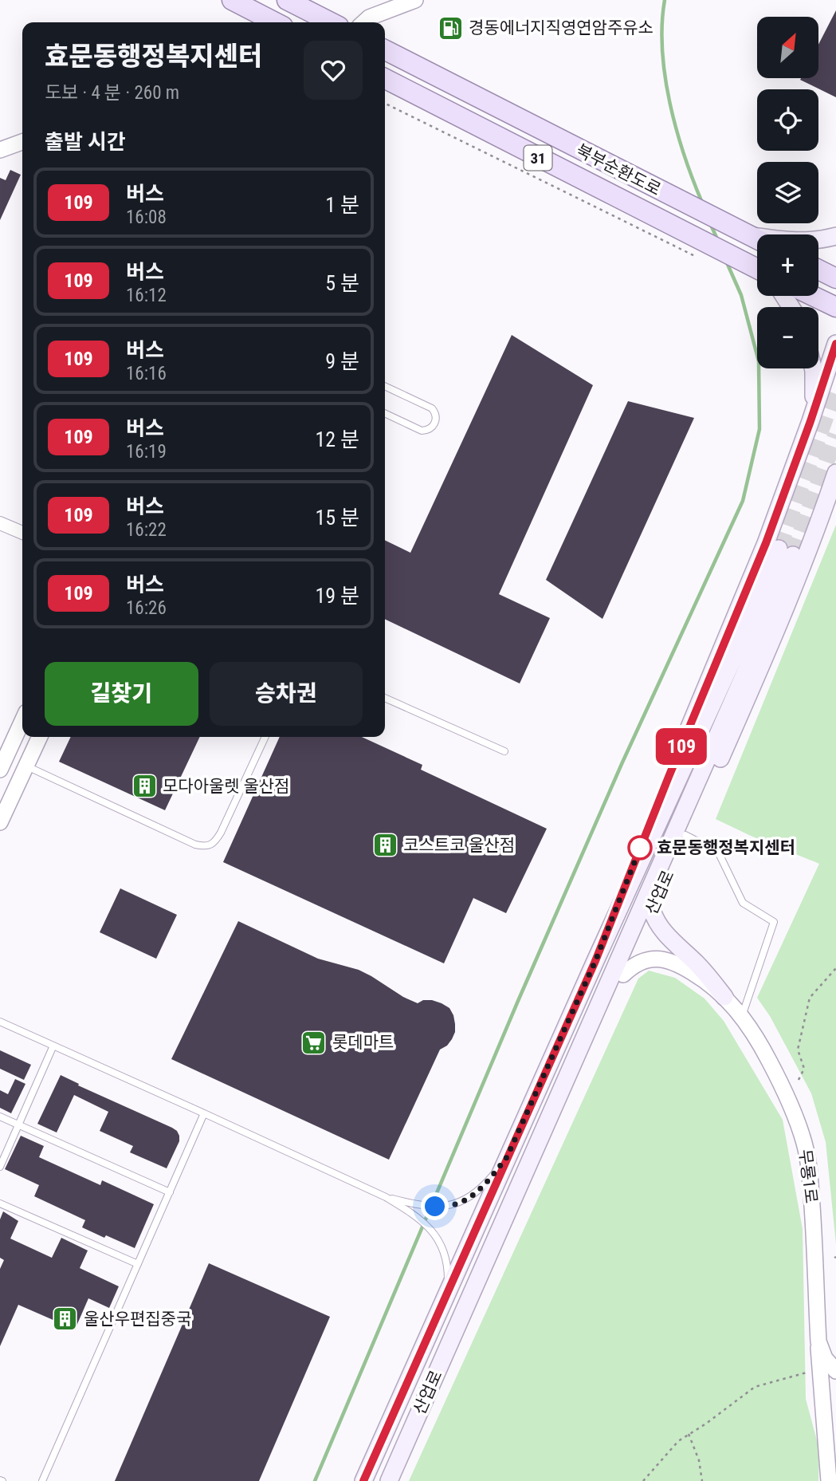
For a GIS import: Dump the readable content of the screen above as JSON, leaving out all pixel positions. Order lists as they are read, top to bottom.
{
  "streets": {
    "main road": ["31", "북부순환도로", "산업로"],
    "street": ["무룡1로"]
  },
  "crossings": [
    ["산업로", "무룡1로"]
  ],
  "places": {
    "fuel station": ["경동에너지직영연암주유소"],
    "building": ["모다아울렛 울산점", "코스트코 울산점", "울산우편집중국"],
    "other": ["효문동행정복지센터"],
    "supermarket": ["롯데마트"]
  },
  "lines": ["bus line 109"],
  "north": "top right",
  "page": {
    "on_map": "109",
    "map_buttons": ["+", "−"],
    "heading": [
      ["효문동행정복지센터", "도보 · 4 분 · 260 m"],
      "출발 시간"
    ],
    "list": [
      {
        "mark": "109",
        "name": "버스",
        "note": "16:08",
        "value": "1 분"
      },
      {
        "mark": "109",
        "name": "버스",
        "note": "16:12",
        "value": "5 분"
      },
      {
        "mark": "109",
        "name": "버스",
        "note": "16:16",
        "value": "9 분"
      },
      {
        "mark": "109",
        "name": "버스",
        "note": "16:19",
        "value": "12 분"
      },
      {
        "mark": "109",
        "name": "버스",
        "note": "16:22",
        "value": "15 분"
      },
      {
        "mark": "109",
        "name": "버스",
        "note": "16:26",
        "value": "19 분"
      }
    ],
    "buttons": ["길찾기", "승차권"]
  }
}
